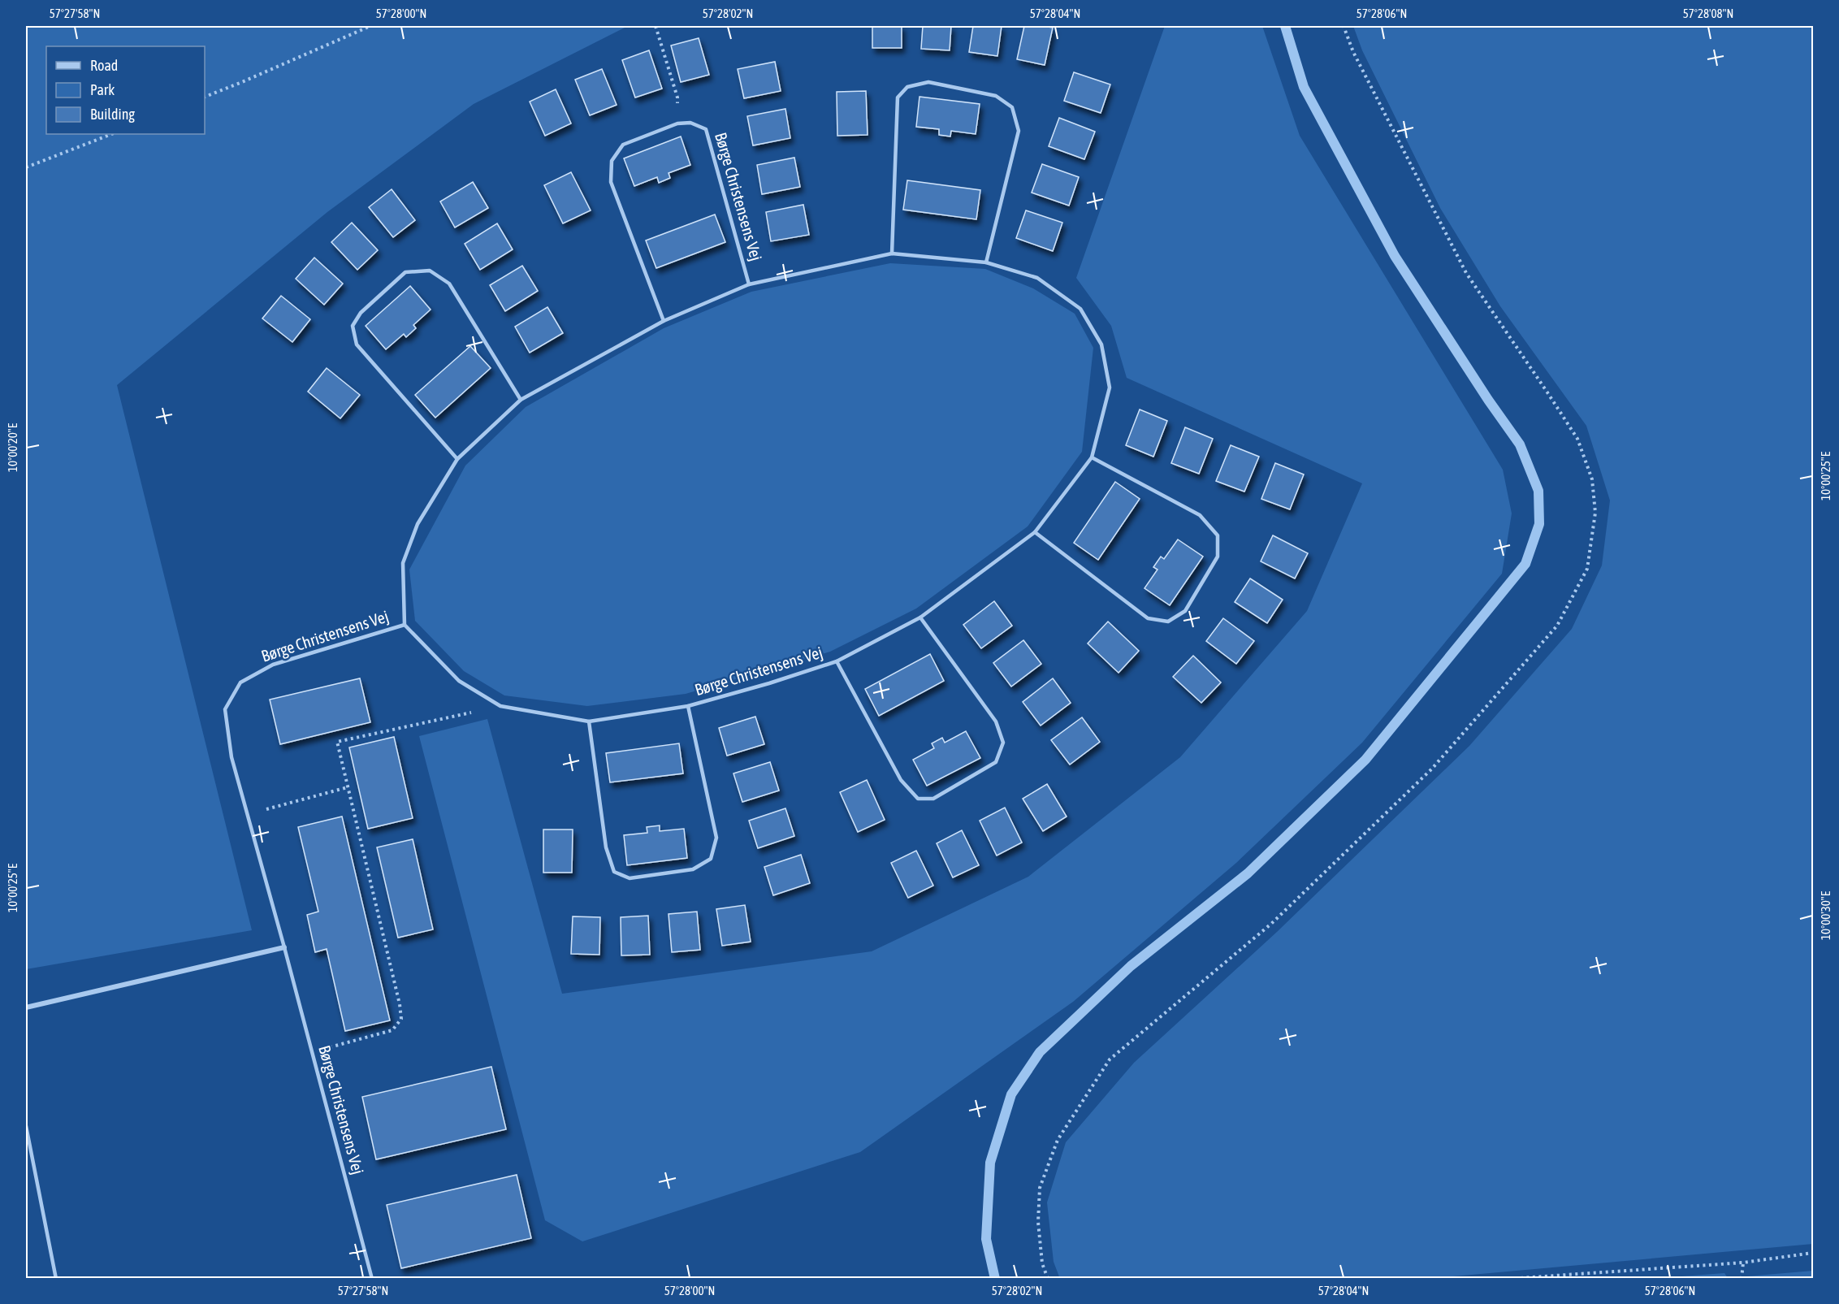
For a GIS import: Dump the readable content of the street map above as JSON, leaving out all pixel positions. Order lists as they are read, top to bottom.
{
  "streets": {
    "lane": ["Børge Christensens Vej"]
  },
  "legend": ["Road", "Park", "Building"],
  "coordinates": [
    "57°27'58\"N",
    "57°28'00\"N",
    "57°28'02\"N",
    "57°28'04\"N",
    "57°28'06\"N",
    "57°28'08\"N",
    "10°00'20\"E",
    "10°00'25\"E",
    "10°00'30\"E"
  ]
}
